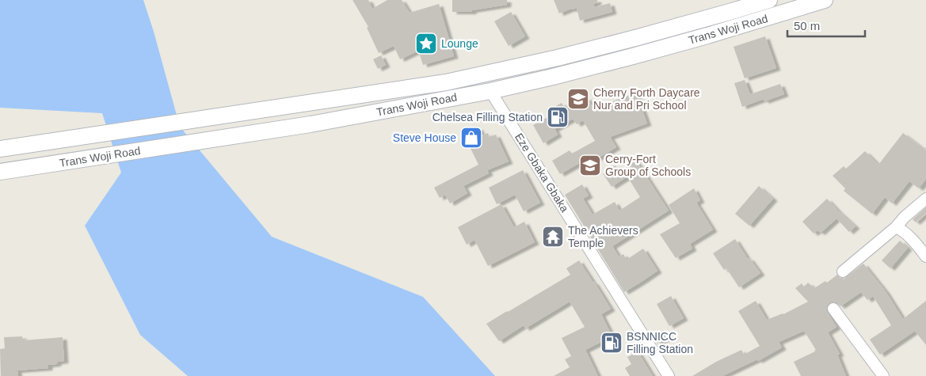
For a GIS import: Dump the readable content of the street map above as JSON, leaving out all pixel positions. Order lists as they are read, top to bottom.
{
  "streets": {
    "main road": ["Trans Woji Road"],
    "street": ["Eze Gbaka Gbaka"]
  },
  "crossings": [
    ["Trans Woji Road", "Eze Gbaka Gbaka"]
  ],
  "places": {
    "place": ["Lounge"],
    "school or university": ["Cherry Forth Daycare Nur and Pri School", "Cerry-Fort Group of Schools"],
    "fuel station": ["Chelsea Filling Station", "BSNNICC Filling Station"],
    "shop": ["Steve House"],
    "temple": ["The Achievers Temple"]
  },
  "scale_bar": "50 m"
}
